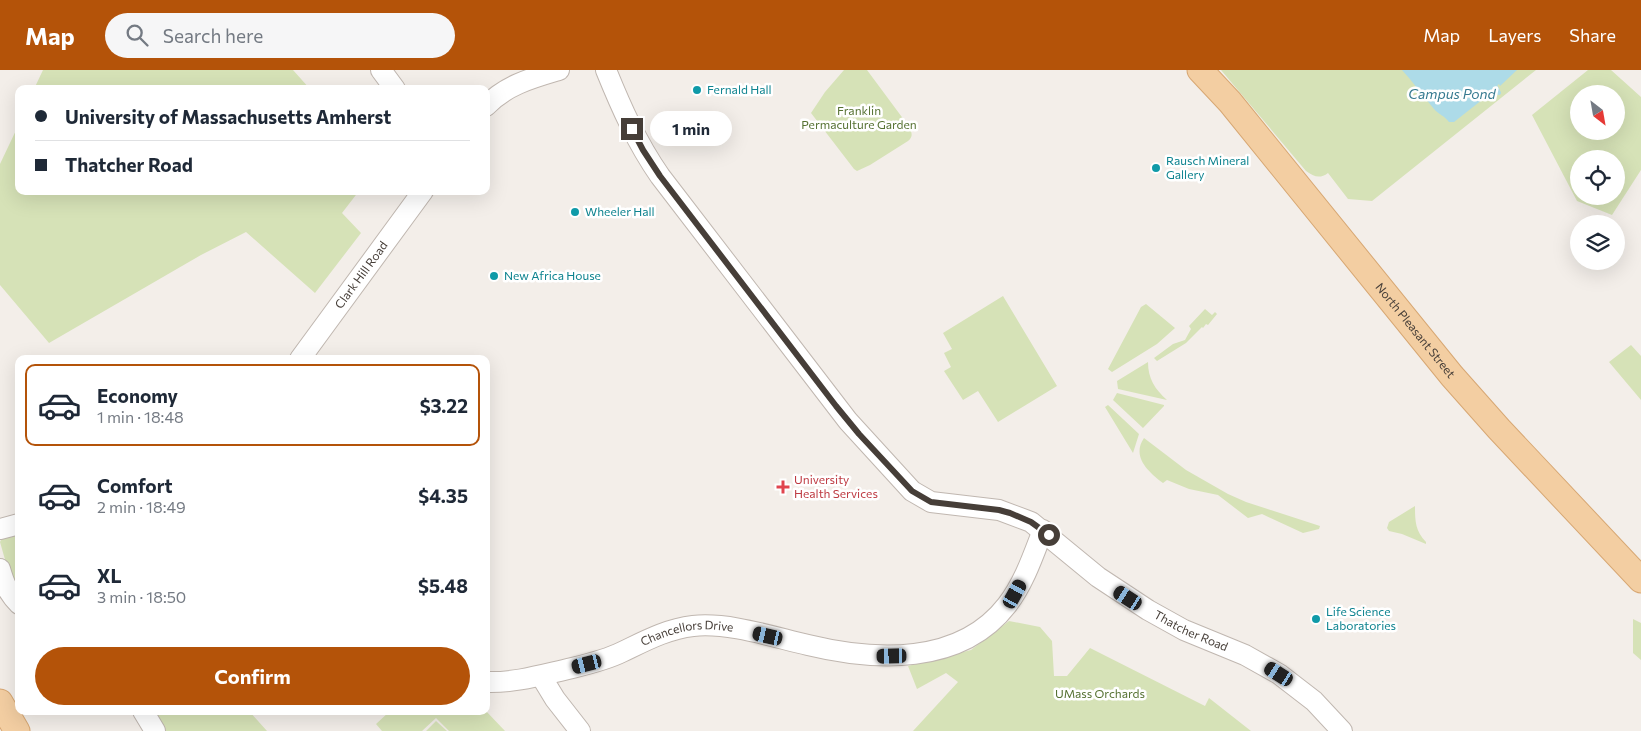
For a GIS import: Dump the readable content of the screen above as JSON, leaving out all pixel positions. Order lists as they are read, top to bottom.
{
  "streets": {
    "main road": ["North Pleasant Street"],
    "street": ["Clark Hill Road", "Thatcher Road", "Chancellors Drive"]
  },
  "crossings": [
    ["Thatcher Road", "Chancellors Drive"]
  ],
  "water": ["Campus Pond"],
  "parks": ["Franklin Permaculture Garden", "UMass Orchards"],
  "places": {
    "other": [
      "Fernald Hall",
      "Rausch Mineral Gallery",
      "Wheeler Hall",
      "New Africa House",
      "Life Science Laboratories"
    ],
    "health": ["University Health Services"]
  },
  "north": "bottom right",
  "page": {
    "header": "Map",
    "search": "Search here",
    "nav": ["Map", "Layers", "Share"],
    "banner": ["University of Massachusetts Amherst", "Thatcher Road"],
    "bubble": "1 min",
    "list": [
      {
        "name": "Economy",
        "note": "1 min · 18:48",
        "value": "$3.22"
      },
      {
        "name": "Comfort",
        "note": "2 min · 18:49",
        "value": "$4.35"
      },
      {
        "name": "XL",
        "note": "3 min · 18:50",
        "value": "$5.48"
      }
    ],
    "buttons": "Confirm"
  }
}
